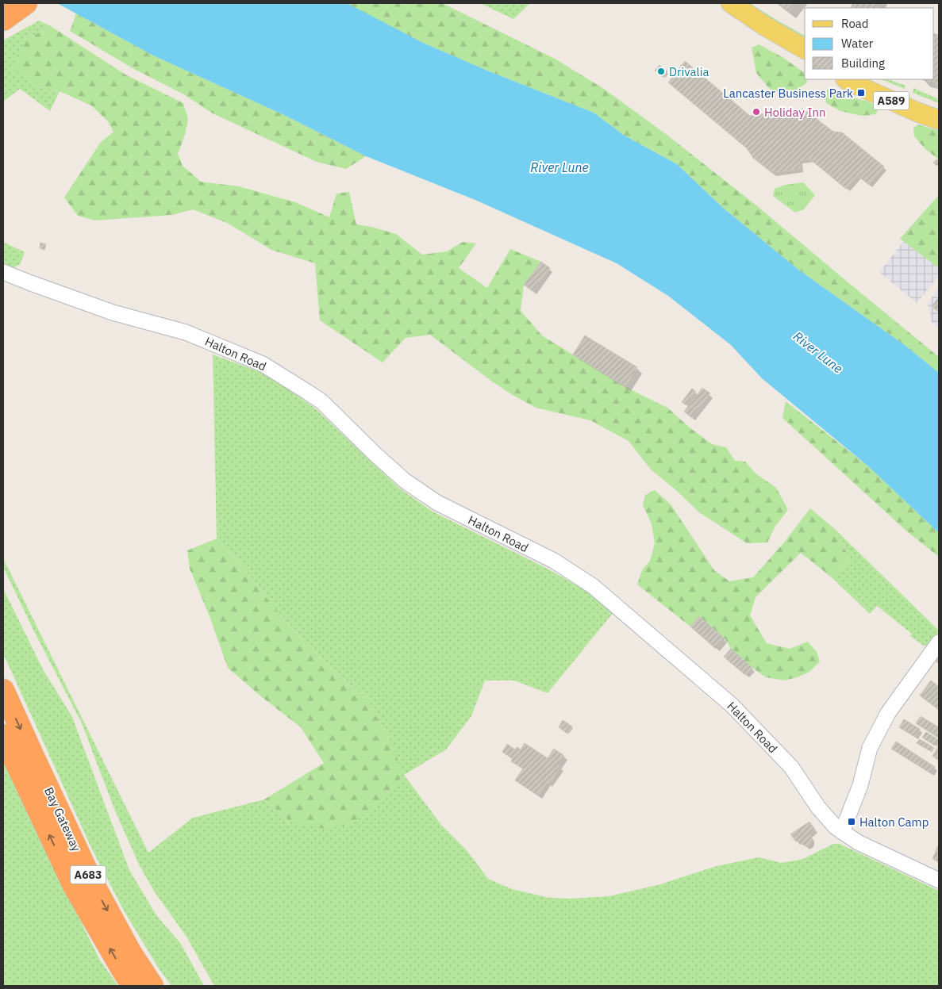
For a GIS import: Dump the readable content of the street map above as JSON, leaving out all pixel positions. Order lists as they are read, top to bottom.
{
  "streets": {
    "highway": ["Bay Gateway", "A683"],
    "main road": ["A589"],
    "street": ["Halton Road"]
  },
  "water": ["River Lune"],
  "places": {
    "other": ["Drivalia", "Holiday Inn"],
    "transit": ["Lancaster Business Park", "Halton Camp"]
  },
  "legend": ["Road", "Water", "Building"]
}
